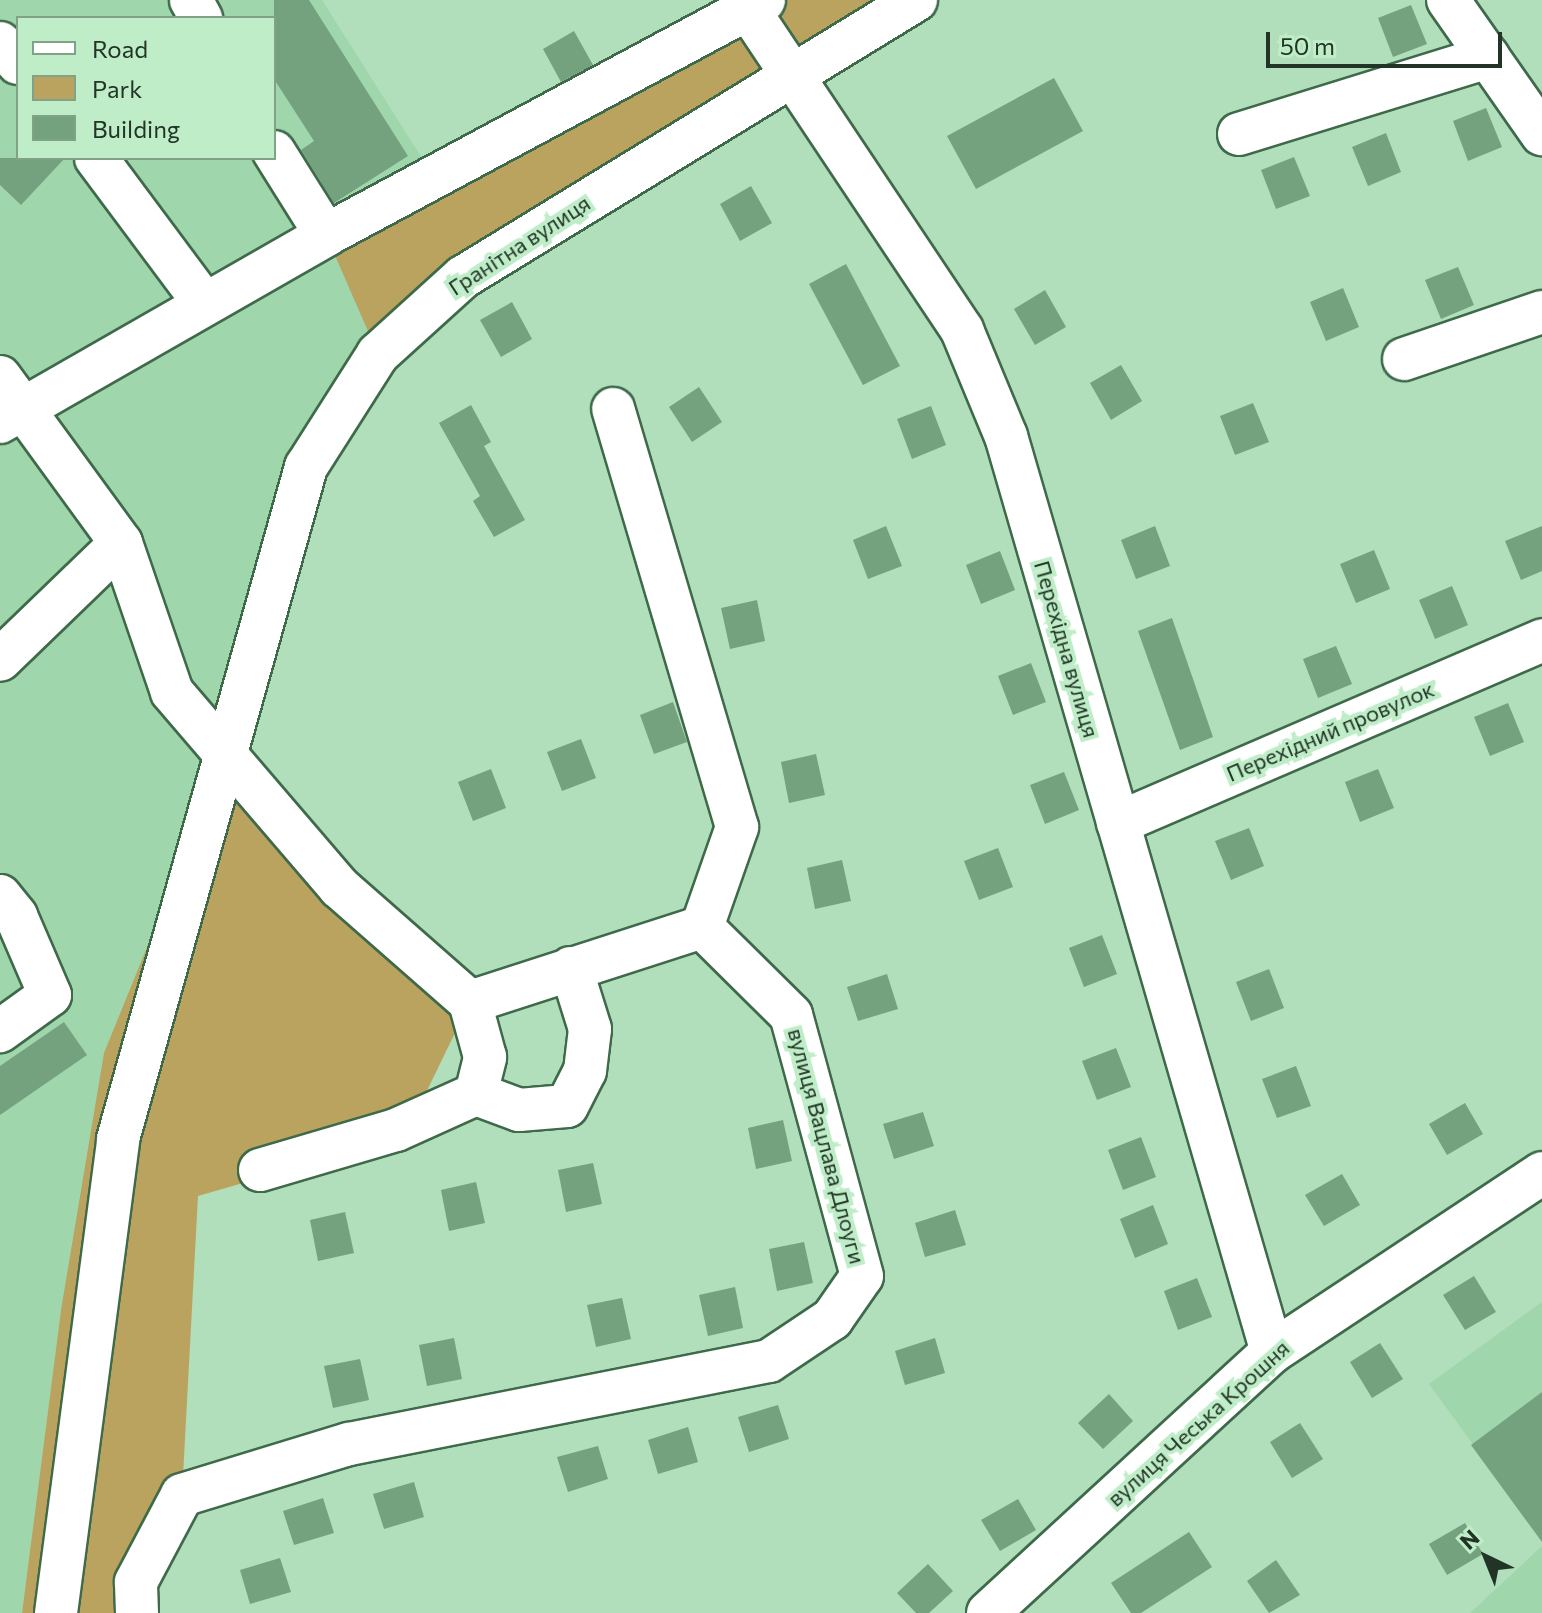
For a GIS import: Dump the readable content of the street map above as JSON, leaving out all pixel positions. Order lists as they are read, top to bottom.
{
  "streets": {
    "street": [
      "Гранітна вулиця",
      "Перехідна вулиця",
      "Перехідний провулок",
      "вулиця Вацлава Длоуги",
      "вулиця Чеська Крошня"
    ]
  },
  "crossings": [
    ["Гранітна вулиця", "Перехідна вулиця"],
    ["Перехідна вулиця", "Перехідний провулок"],
    ["Перехідна вулиця", "вулиця Чеська Крошня"]
  ],
  "legend": ["Road", "Park", "Building"],
  "scale_bar": "50 m",
  "north": "top left"
}
